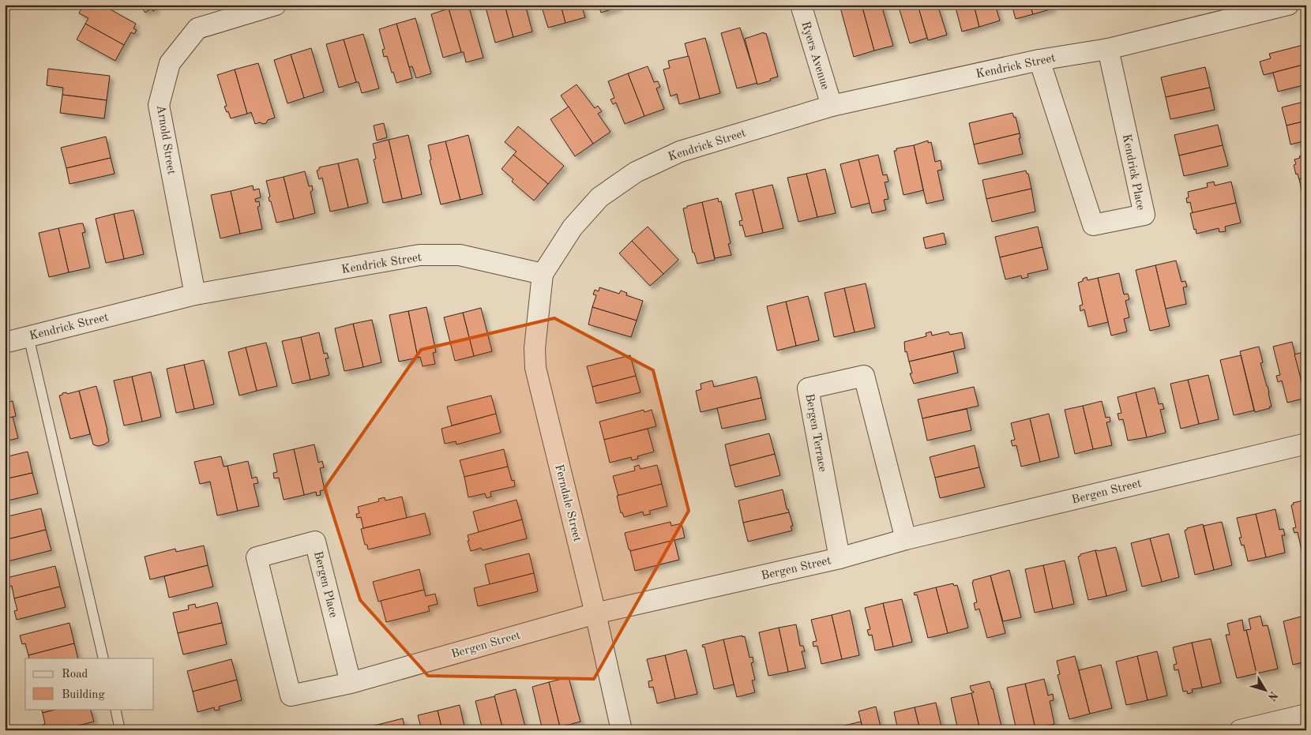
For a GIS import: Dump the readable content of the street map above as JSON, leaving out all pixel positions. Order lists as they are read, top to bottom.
{
  "streets": {
    "street": [
      "Ryers Avenue",
      "Kendrick Street",
      "Arnold Street",
      "Kendrick Place",
      "Bergen Terrace",
      "Bergen Street",
      "Ferndale Street",
      "Bergen Place"
    ]
  },
  "crossings": [
    ["Ryers Avenue", "Kendrick Street"],
    ["Kendrick Street", "Arnold Street"],
    ["Kendrick Street", "Kendrick Place"],
    ["Kendrick Street", "Ferndale Street"],
    ["Bergen Terrace", "Bergen Street"],
    ["Bergen Street", "Ferndale Street"],
    ["Bergen Street", "Bergen Place"]
  ],
  "legend": ["Road", "Building"],
  "north": "bottom right"
}
